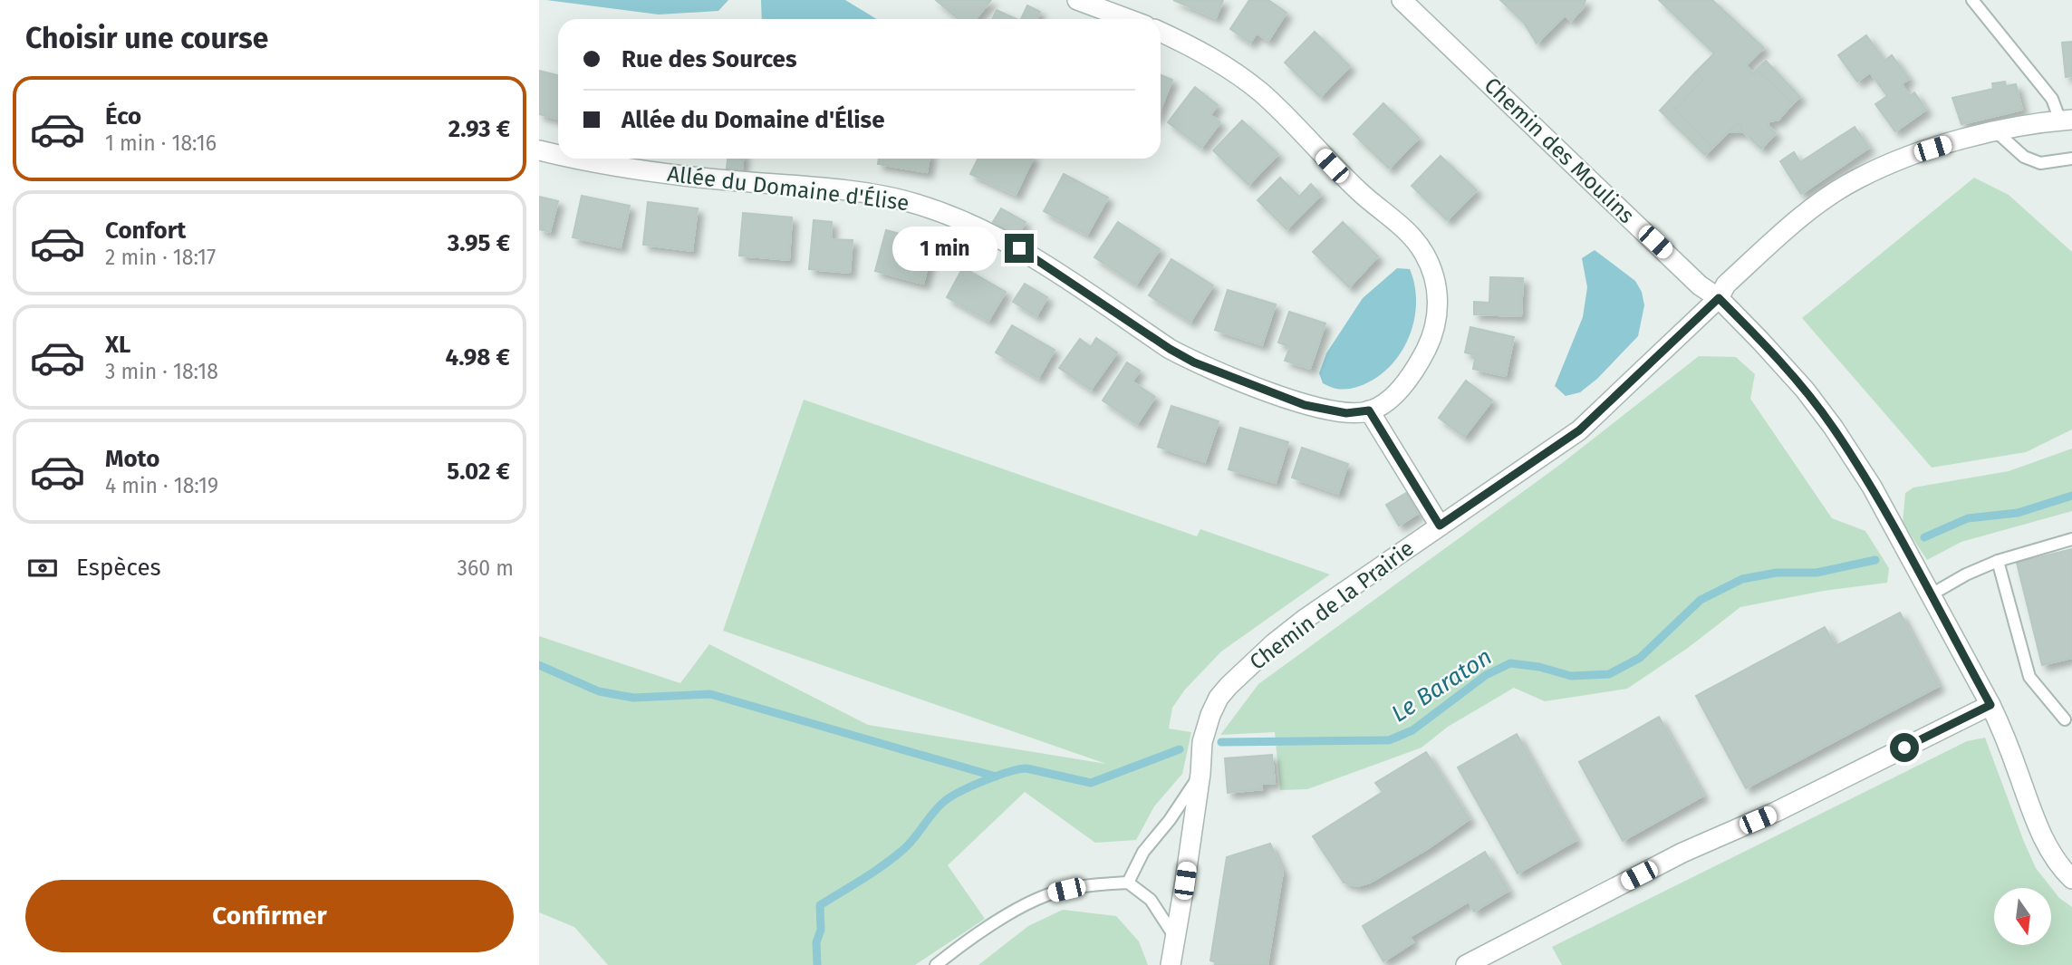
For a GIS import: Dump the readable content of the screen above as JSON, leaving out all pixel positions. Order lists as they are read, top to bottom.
{
  "streets": {
    "street": ["Chemin des Moulins", "Allée du Domaine d'Élise", "Chemin de la Prairie"]
  },
  "crossings": [
    ["Chemin des Moulins", "Chemin de la Prairie"]
  ],
  "water": ["Le Baraton"],
  "north": "bottom",
  "page": {
    "heading": "Choisir une course",
    "banner": ["Rue des Sources", "Allée du Domaine d'Élise"],
    "list": [
      {
        "name": "Éco",
        "note": "1 min · 18:16",
        "value": "2.93 €"
      },
      {
        "name": "Confort",
        "note": "2 min · 18:17",
        "value": "3.95 €"
      },
      {
        "name": "XL",
        "note": "3 min · 18:18",
        "value": "4.98 €"
      },
      {
        "name": "Moto",
        "note": "4 min · 18:19",
        "value": "5.02 €"
      }
    ],
    "bubble": "1 min",
    "pay": ["Espèces", "360 m"],
    "buttons": "Confirmer"
  }
}
